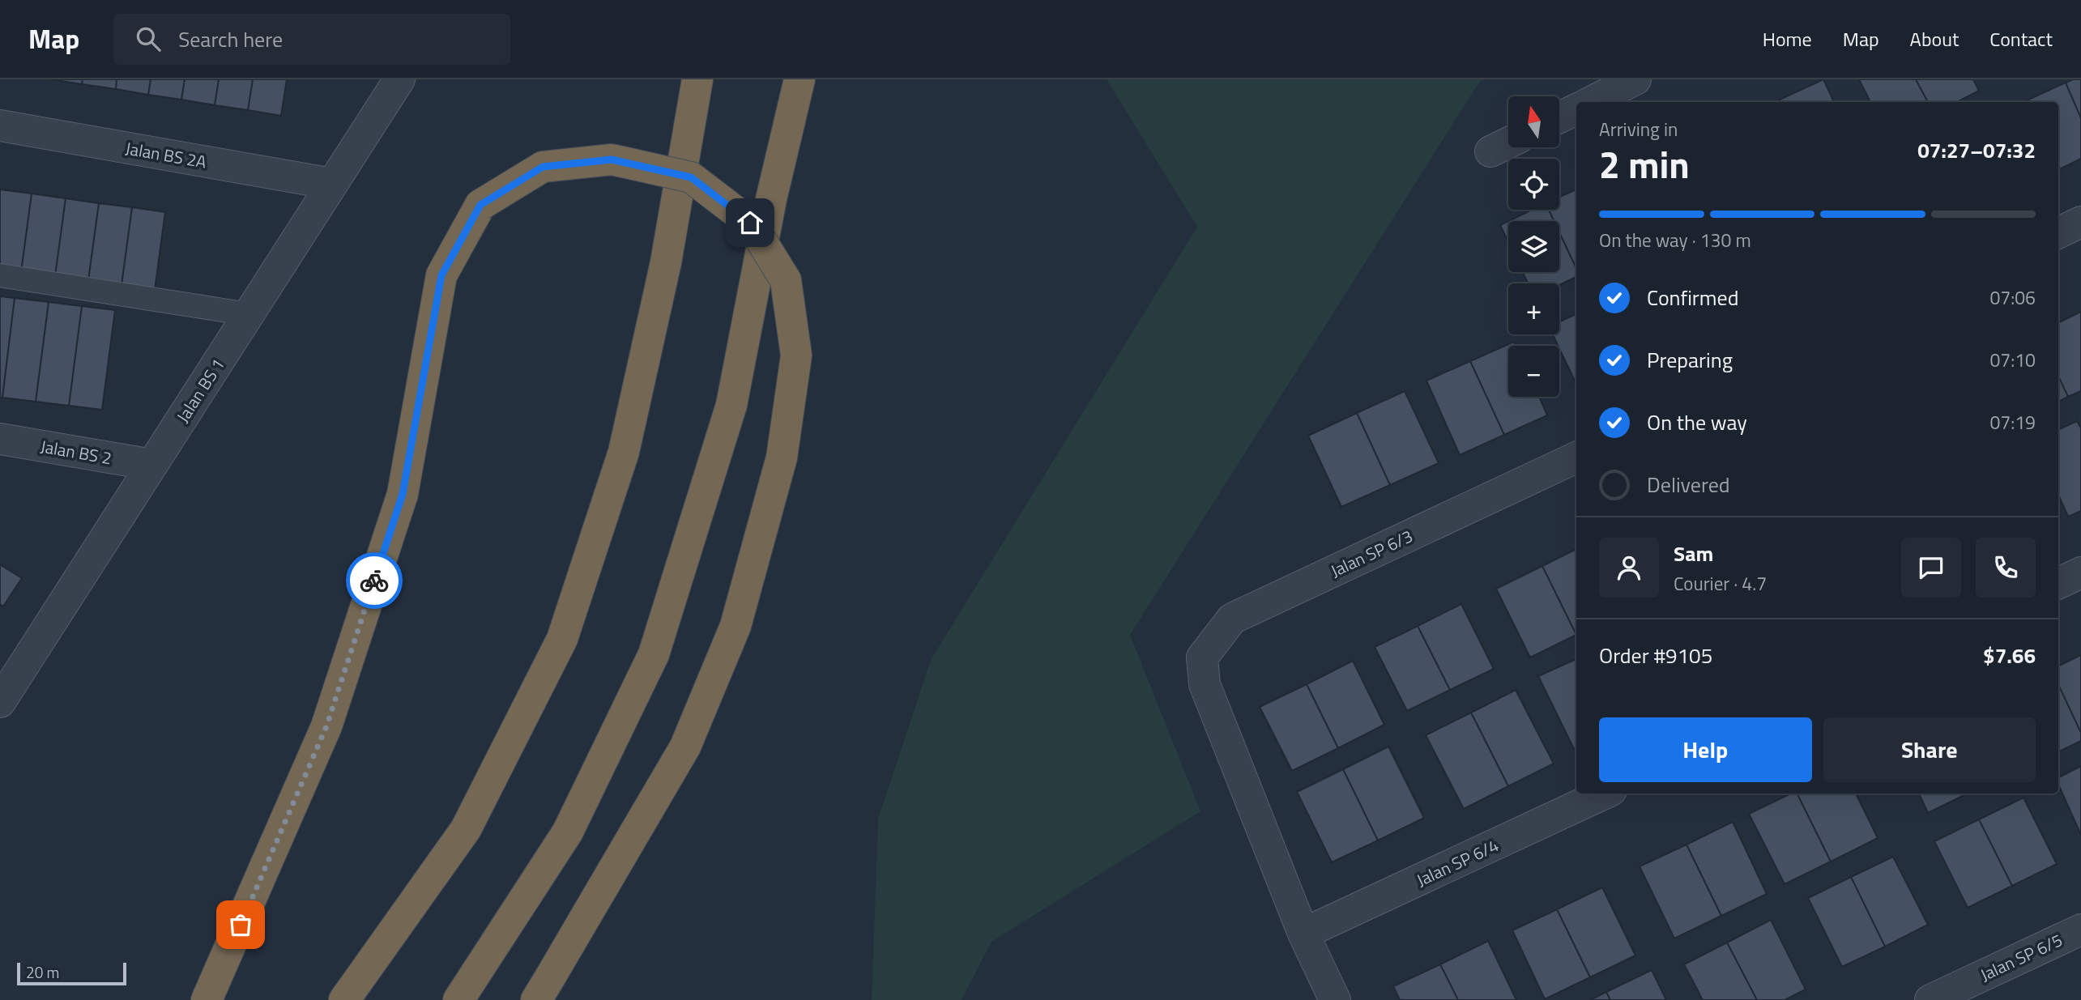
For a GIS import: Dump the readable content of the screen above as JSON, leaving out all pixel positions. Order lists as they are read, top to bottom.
{
  "streets": {
    "street": [
      "Jalan BS 2A",
      "Jalan BS 1",
      "Jalan BS 2",
      "Jalan SP 6/3",
      "Jalan SP 6/4",
      "Jalan SP 6/5"
    ]
  },
  "crossings": [
    ["Jalan BS 2A", "Jalan BS 1"],
    ["Jalan BS 1", "Jalan BS 2"],
    ["Jalan SP 6/3", "Jalan SP 6/4"]
  ],
  "scale_bar": "20 m",
  "north": "top",
  "page": {
    "header": "Map",
    "search": "Search here",
    "nav": [
      "Home",
      "Map",
      "About",
      "Contact"
    ],
    "map_buttons": ["+", "−"],
    "heading": ["2 min", "Arriving in", "07:27–07:32"],
    "panel": [
      "Sam",
      "Courier · 4.7",
      "Order #9105",
      "$7.66"
    ],
    "bar": "On the way · 130 m",
    "list": [
      ["Confirmed", "07:06"],
      ["Preparing", "07:10"],
      ["On the way", "07:19"],
      "Delivered"
    ],
    "buttons": ["Help", "Share"],
    "scale": "20 m"
  }
}
